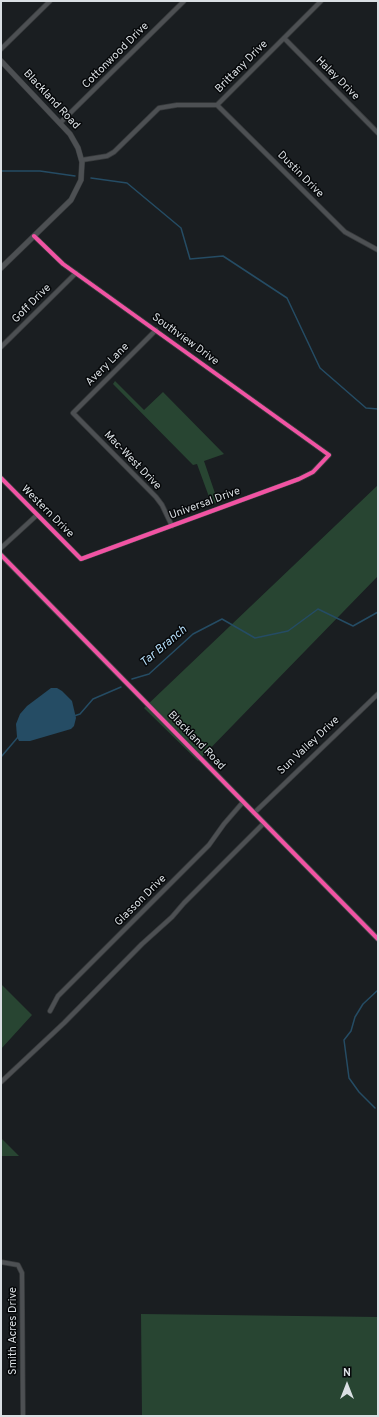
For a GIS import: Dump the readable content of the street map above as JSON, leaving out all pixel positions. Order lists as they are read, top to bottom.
{
  "streets": {
    "street": [
      "Cottonwood Drive",
      "Brittany Drive",
      "Haley Drive",
      "Blackland Road",
      "Dustin Drive",
      "Goff Drive",
      "Southview Drive",
      "Avery Lane",
      "Mac-West Drive",
      "Universal Drive",
      "Western Drive",
      "Sun Valley Drive",
      "Glasson Drive",
      "Smith Acres Drive"
    ]
  },
  "crossings": [
    ["Cottonwood Drive", "Blackland Road"],
    ["Brittany Drive", "Haley Drive"],
    ["Brittany Drive", "Blackland Road"],
    ["Brittany Drive", "Dustin Drive"],
    ["Blackland Road", "Southview Drive"],
    ["Blackland Road", "Sun Valley Drive"],
    ["Blackland Road", "Glasson Drive"],
    ["Goff Drive", "Southview Drive"],
    ["Southview Drive", "Avery Lane"],
    ["Southview Drive", "Universal Drive"],
    ["Avery Lane", "Mac-West Drive"],
    ["Mac-West Drive", "Universal Drive"],
    ["Universal Drive", "Western Drive"]
  ],
  "water": ["Tar Branch"],
  "north": "top"
}
